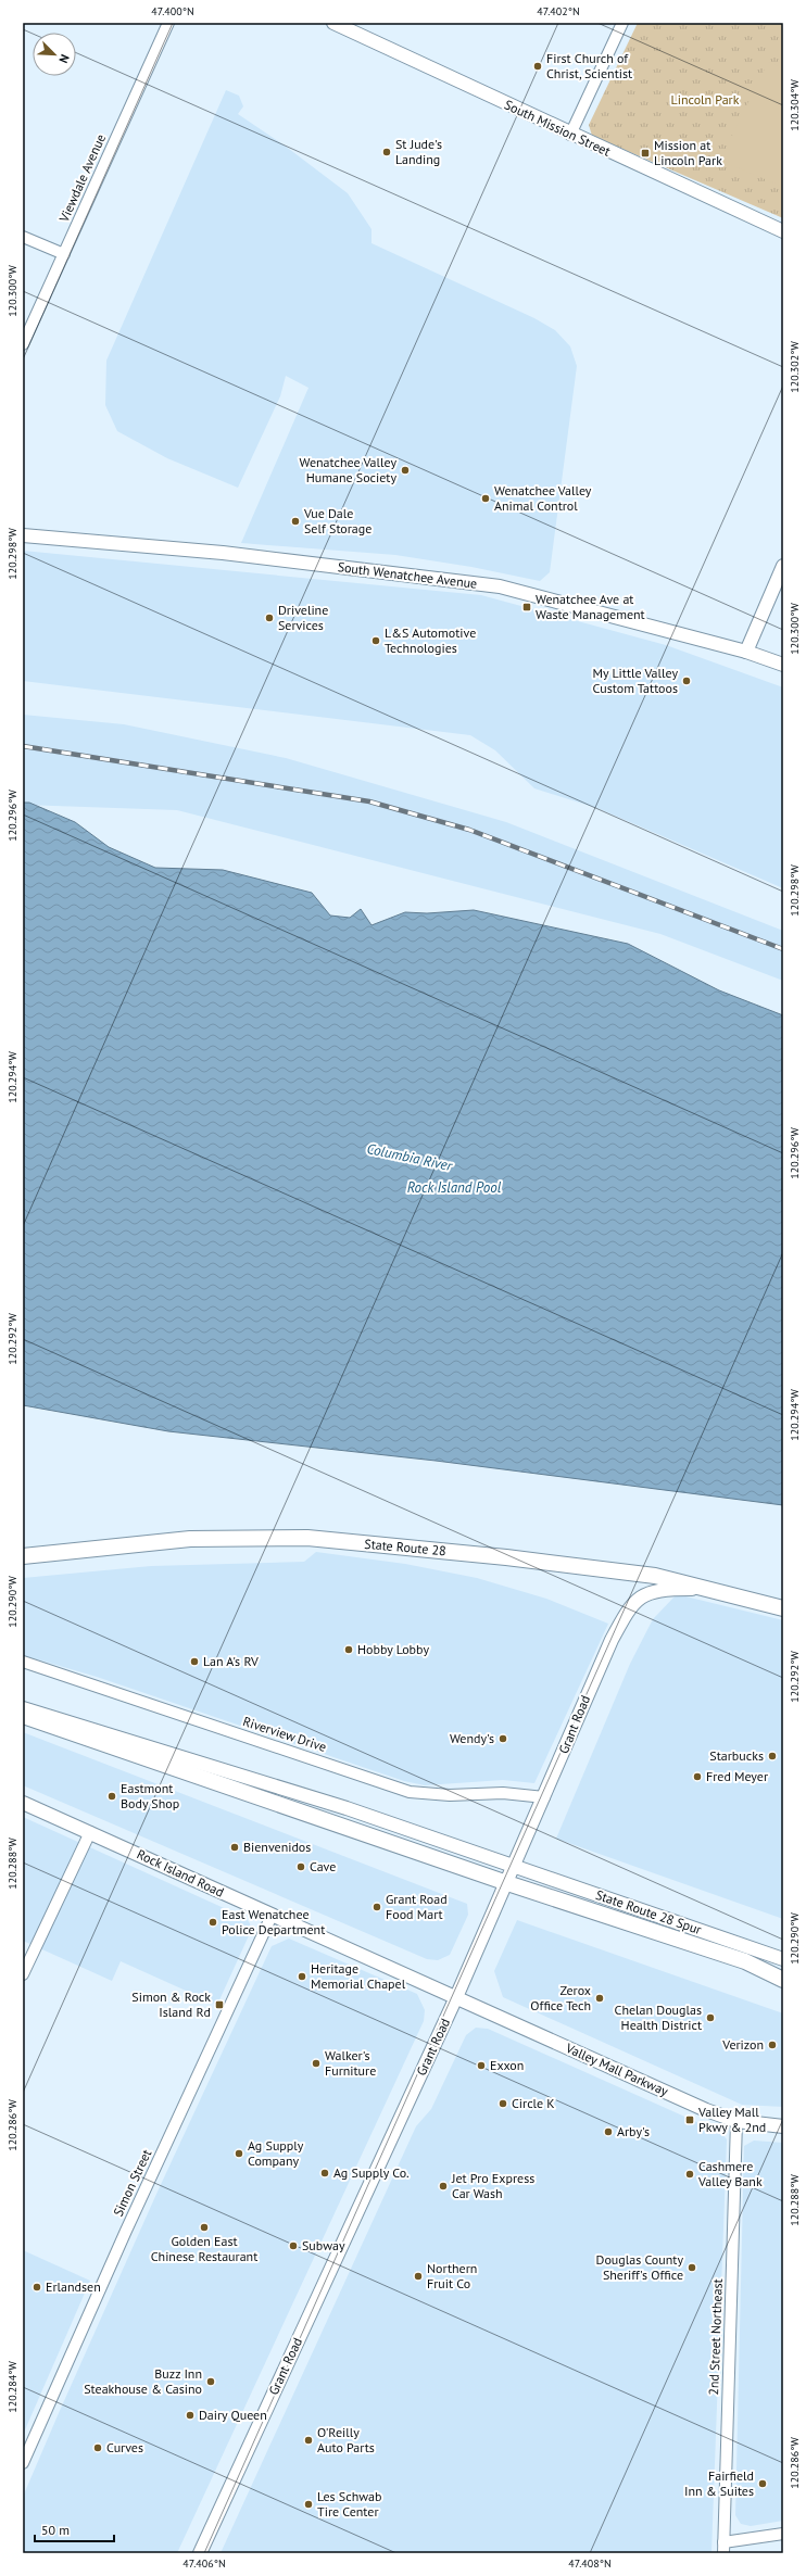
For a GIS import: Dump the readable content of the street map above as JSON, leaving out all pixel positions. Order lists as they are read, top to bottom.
{
  "streets": {
    "highway": ["State Route 28"],
    "main road": [
      "South Mission Street",
      "South Wenatchee Avenue",
      "Grant Road",
      "Rock Island Road",
      "State Route 28 Spur",
      "Valley Mall Parkway"
    ],
    "street": [
      "Viewdale Avenue",
      "Riverview Drive",
      "Simon Street",
      "2nd Street Northeast"
    ]
  },
  "crossings": [
    ["State Route 28", "Grant Road"],
    ["Grant Road", "Riverview Drive"],
    ["Grant Road", "Rock Island Road"],
    ["Grant Road", "State Route 28 Spur"],
    ["Grant Road", "Valley Mall Parkway"],
    ["Rock Island Road", "Valley Mall Parkway"],
    ["Rock Island Road", "Simon Street"],
    ["Valley Mall Parkway", "2nd Street Northeast"]
  ],
  "water": ["Columbia River", "Rock Island Pool"],
  "parks": ["Lincoln Park"],
  "places": {
    "other": [
      "First Church of Christ, Scientist",
      "St Jude's Landing",
      "Wenatchee Valley Humane Society",
      "Wenatchee Valley Animal Control",
      "Vue Dale Self Storage",
      "Driveline Services",
      "L&S Automotive Technologies",
      "My Little Valley Custom Tattoos",
      "Hobby Lobby",
      "Lan A's RV",
      "Wendy's",
      "Starbucks",
      "Fred Meyer",
      "Eastmont Body Shop",
      "Bienvenidos",
      "Cave",
      "Grant Road Food Mart",
      "East Wenatchee Police Department",
      "Heritage Memorial Chapel",
      "Zerox Office Tech",
      "Chelan Douglas Health District",
      "Verizon",
      "Walker's Furniture",
      "Exxon",
      "Circle K",
      "Arby's",
      "Ag Supply Company",
      "Ag Supply Co.",
      "Cashmere Valley Bank",
      "Jet Pro Express Car Wash",
      "Golden East Chinese Restaurant",
      "Subway",
      "Douglas County Sheriff's Office",
      "Northern Fruit Co",
      "Erlandsen",
      "Buzz Inn Steakhouse & Casino",
      "Dairy Queen",
      "O'Reilly Auto Parts",
      "Curves",
      "Fairfield Inn & Suites",
      "Les Schwab Tire Center"
    ],
    "transit": [
      "Mission at Lincoln Park",
      "Wenatchee Ave at Waste Management",
      "Simon & Rock Island Rd",
      "Valley Mall Pkwy & 2nd"
    ]
  },
  "scale_bar": "50 m",
  "north": "bottom right",
  "coordinates": [
    "47.400°N",
    "47.402°N",
    "120.304°W",
    "120.300°W",
    "120.302°W",
    "120.298°W",
    "120.296°W",
    "120.294°W",
    "120.292°W",
    "120.290°W",
    "120.288°W",
    "120.286°W",
    "120.284°W",
    "47.406°N",
    "47.408°N"
  ]
}
